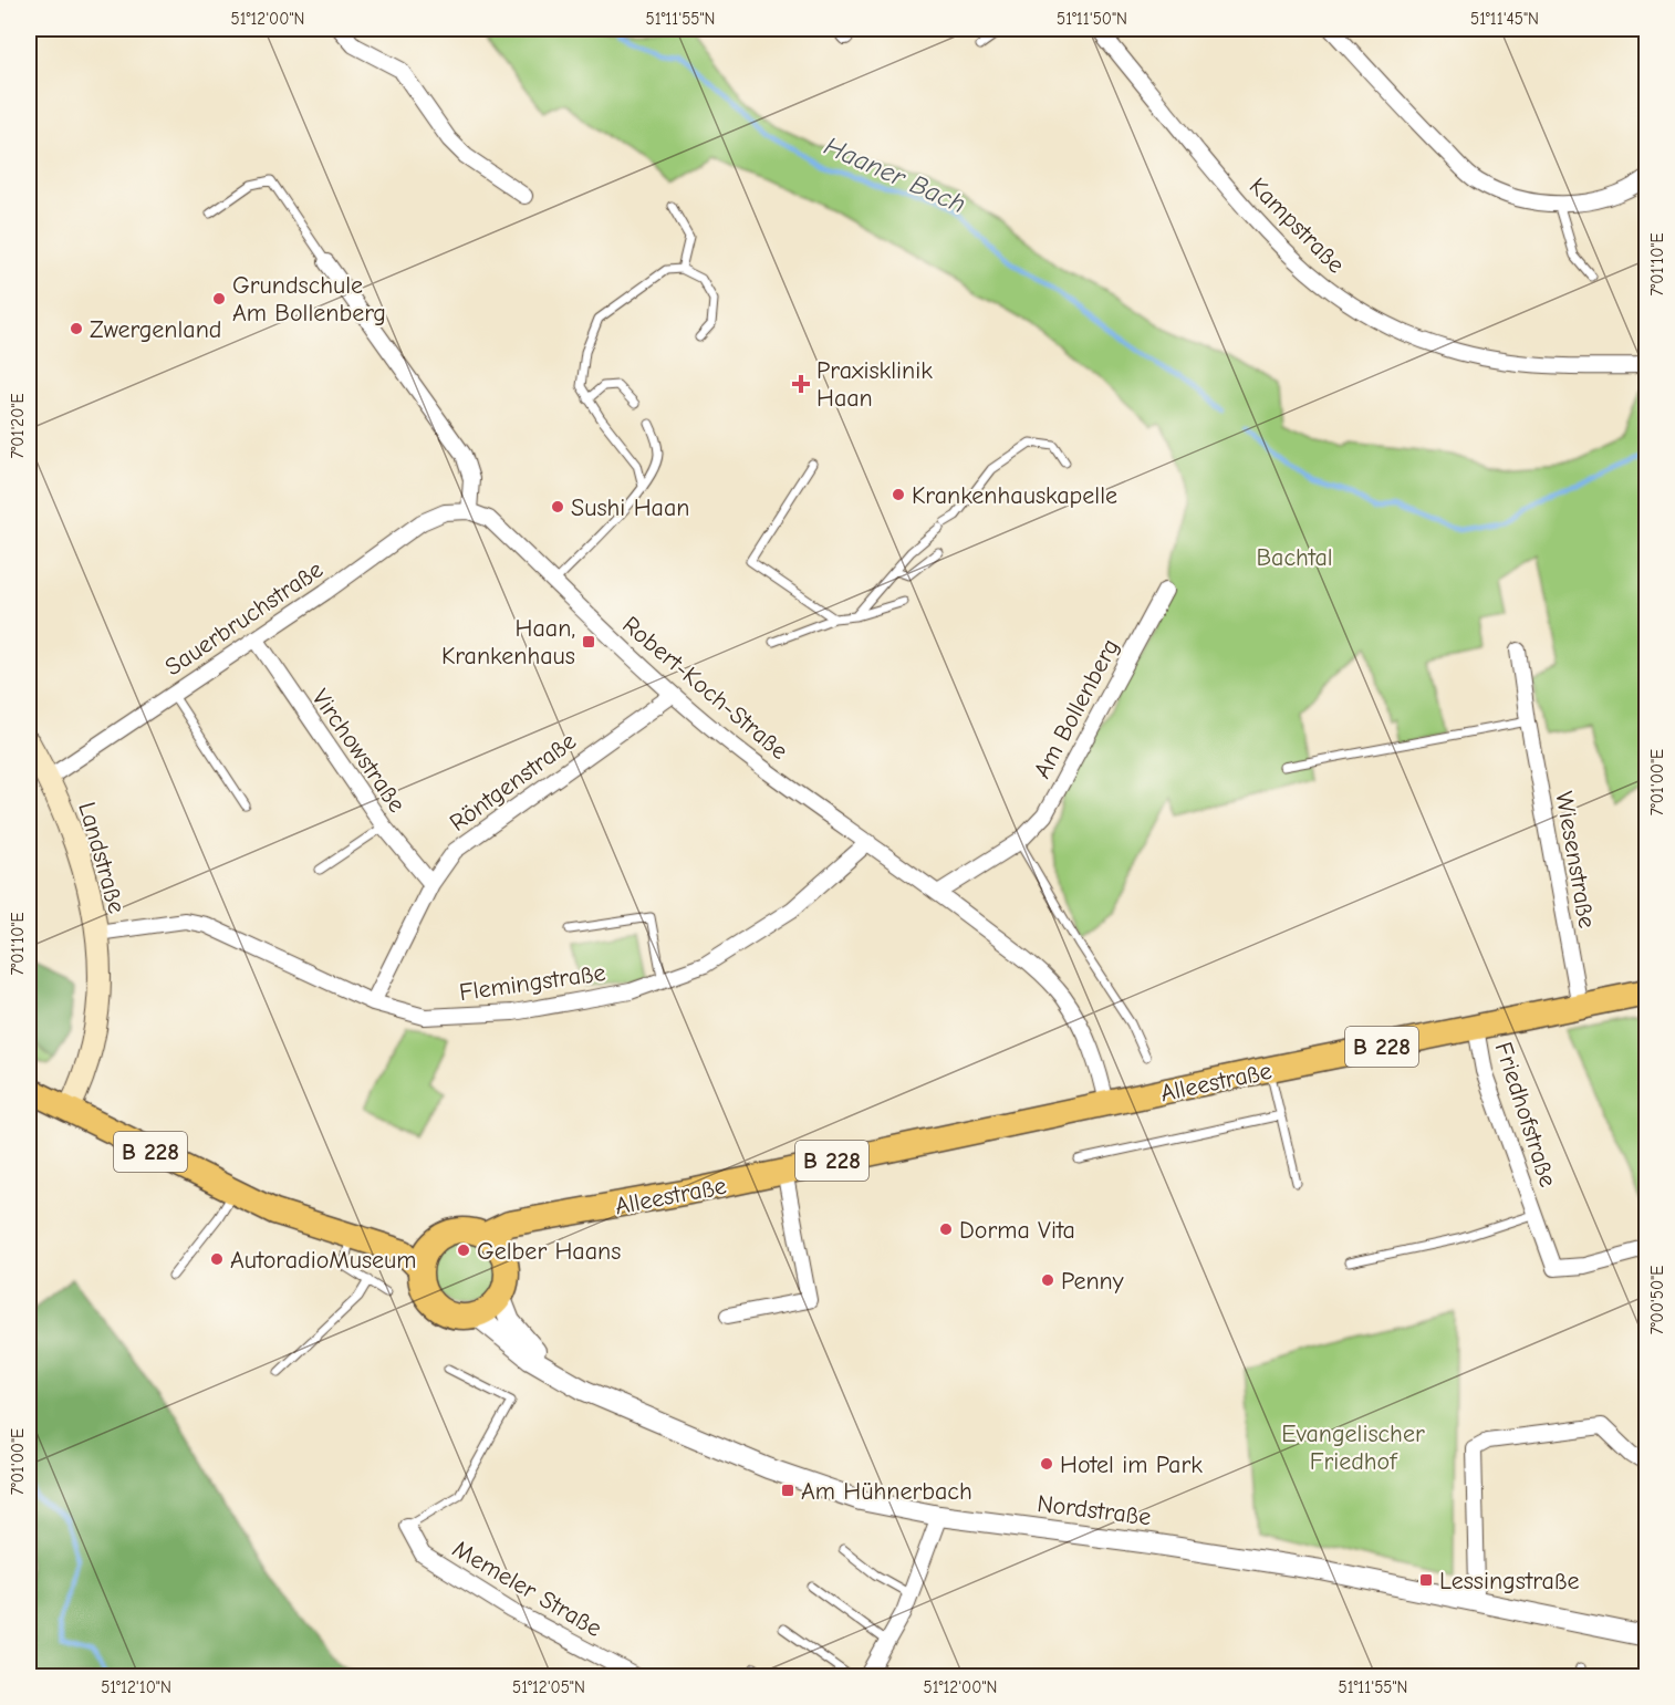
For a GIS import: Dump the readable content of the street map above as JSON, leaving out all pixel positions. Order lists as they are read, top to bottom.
{
  "streets": {
    "main road": ["Landstraße", "B 228", "Alleestraße"],
    "street": [
      "Kampstraße",
      "Sauerbruchstraße",
      "Robert-Koch-Straße",
      "Am Bollenberg",
      "Virchowstraße",
      "Röntgenstraße",
      "Wiesenstraße",
      "Flemingstraße",
      "Friedhofstraße",
      "Nordstraße",
      "Memeler Straße"
    ]
  },
  "crossings": [
    ["Sauerbruchstraße", "Robert-Koch-Straße"],
    ["Sauerbruchstraße", "Virchowstraße"],
    ["Sauerbruchstraße", "Landstraße"],
    ["Robert-Koch-Straße", "Am Bollenberg"],
    ["Robert-Koch-Straße", "Röntgenstraße"],
    ["Robert-Koch-Straße", "Flemingstraße"],
    ["Robert-Koch-Straße", "Alleestraße"],
    ["Virchowstraße", "Röntgenstraße"],
    ["Röntgenstraße", "Flemingstraße"],
    ["Landstraße", "Flemingstraße"],
    ["Landstraße", "B 228"],
    ["Wiesenstraße", "Alleestraße"],
    ["B 228", "Alleestraße"],
    ["B 228", "Nordstraße"],
    ["Alleestraße", "Friedhofstraße"],
    ["Alleestraße", "Nordstraße"]
  ],
  "water": ["Haaner Bach"],
  "parks": ["Bachtal", "Evangelischer Friedhof"],
  "places": {
    "other": [
      "Grundschule Am Bollenberg",
      "Zwergenland",
      "Krankenhauskapelle",
      "Sushi Haan",
      "Dorma Vita",
      "Gelber Haans",
      "AutoradioMuseum",
      "Penny",
      "Hotel im Park"
    ],
    "health": ["Praxisklinik Haan"],
    "transit": ["Haan, Krankenhaus", "Am Hühnerbach", "Lessingstraße"]
  },
  "coordinates": [
    "51°12'00\"N",
    "51°11'55\"N",
    "51°11'50\"N",
    "51°11'45\"N",
    "7°01'10\"E",
    "7°01'20\"E",
    "7°01'00\"E",
    "7°00'50\"E",
    "51°12'10\"N",
    "51°12'05\"N"
  ]
}
